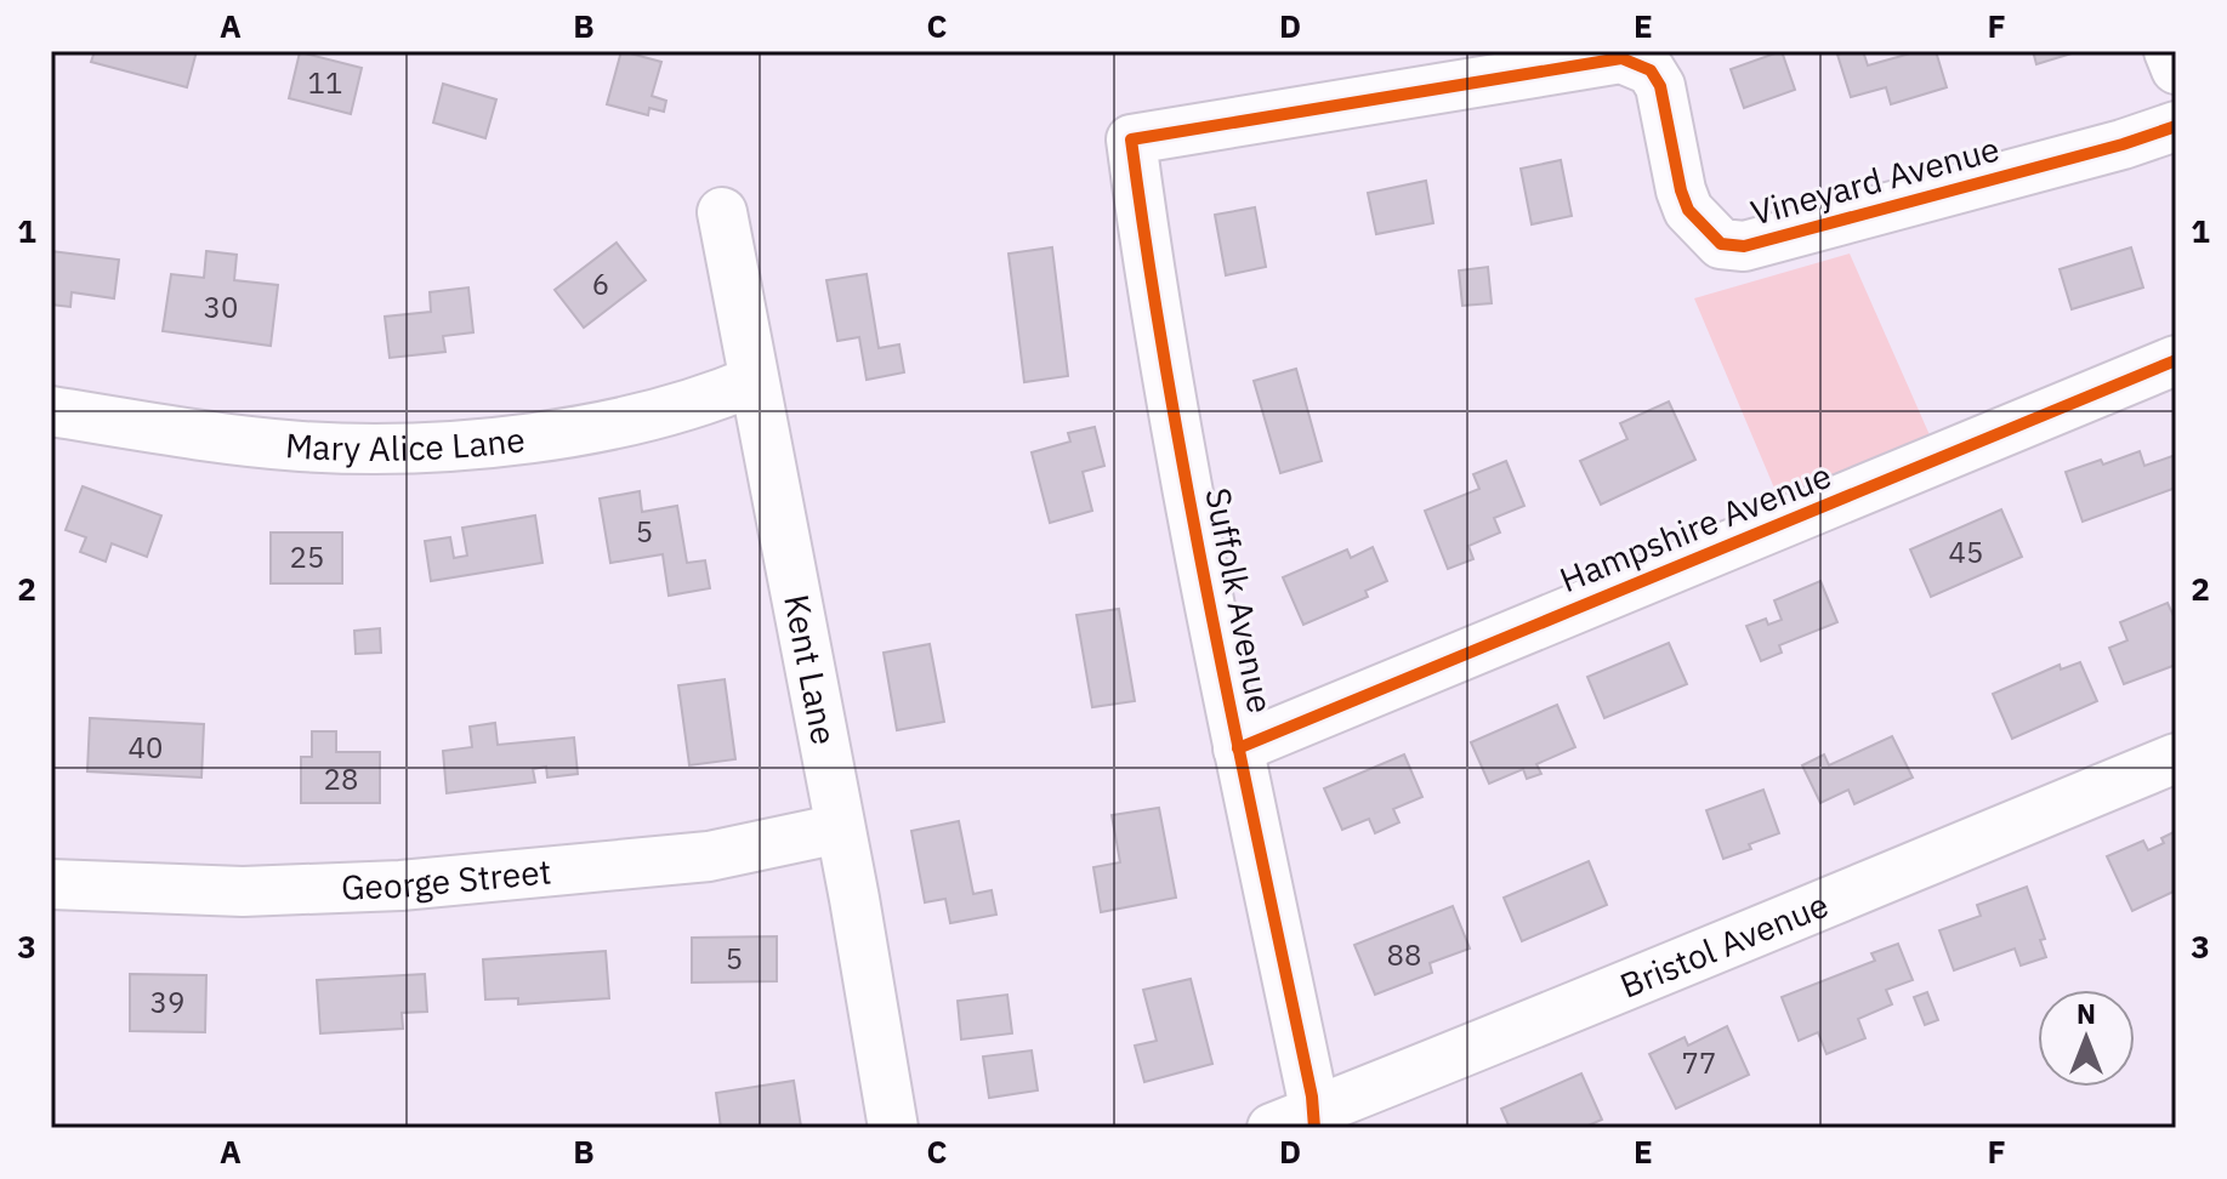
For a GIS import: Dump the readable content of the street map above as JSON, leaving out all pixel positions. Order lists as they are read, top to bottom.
{
  "streets": {
    "street": [
      "Vineyard Avenue",
      "Mary Alice Lane",
      "Hampshire Avenue",
      "Suffolk Avenue",
      "Kent Lane",
      "George Street",
      "Bristol Avenue"
    ]
  },
  "crossings": [
    ["Vineyard Avenue", "Suffolk Avenue"],
    ["Mary Alice Lane", "Kent Lane"],
    ["Hampshire Avenue", "Suffolk Avenue"],
    ["Suffolk Avenue", "Bristol Avenue"],
    ["Kent Lane", "George Street"]
  ],
  "house_numbers": [
    "11",
    "6",
    "30",
    "5",
    "45",
    "25",
    "40",
    "28",
    "88",
    "5",
    "39",
    "77"
  ],
  "north": "top",
  "grid": {
    "columns": [
      "A",
      "B",
      "C",
      "D",
      "E",
      "F"
    ],
    "rows": ["1", "2", "3"]
  }
}
